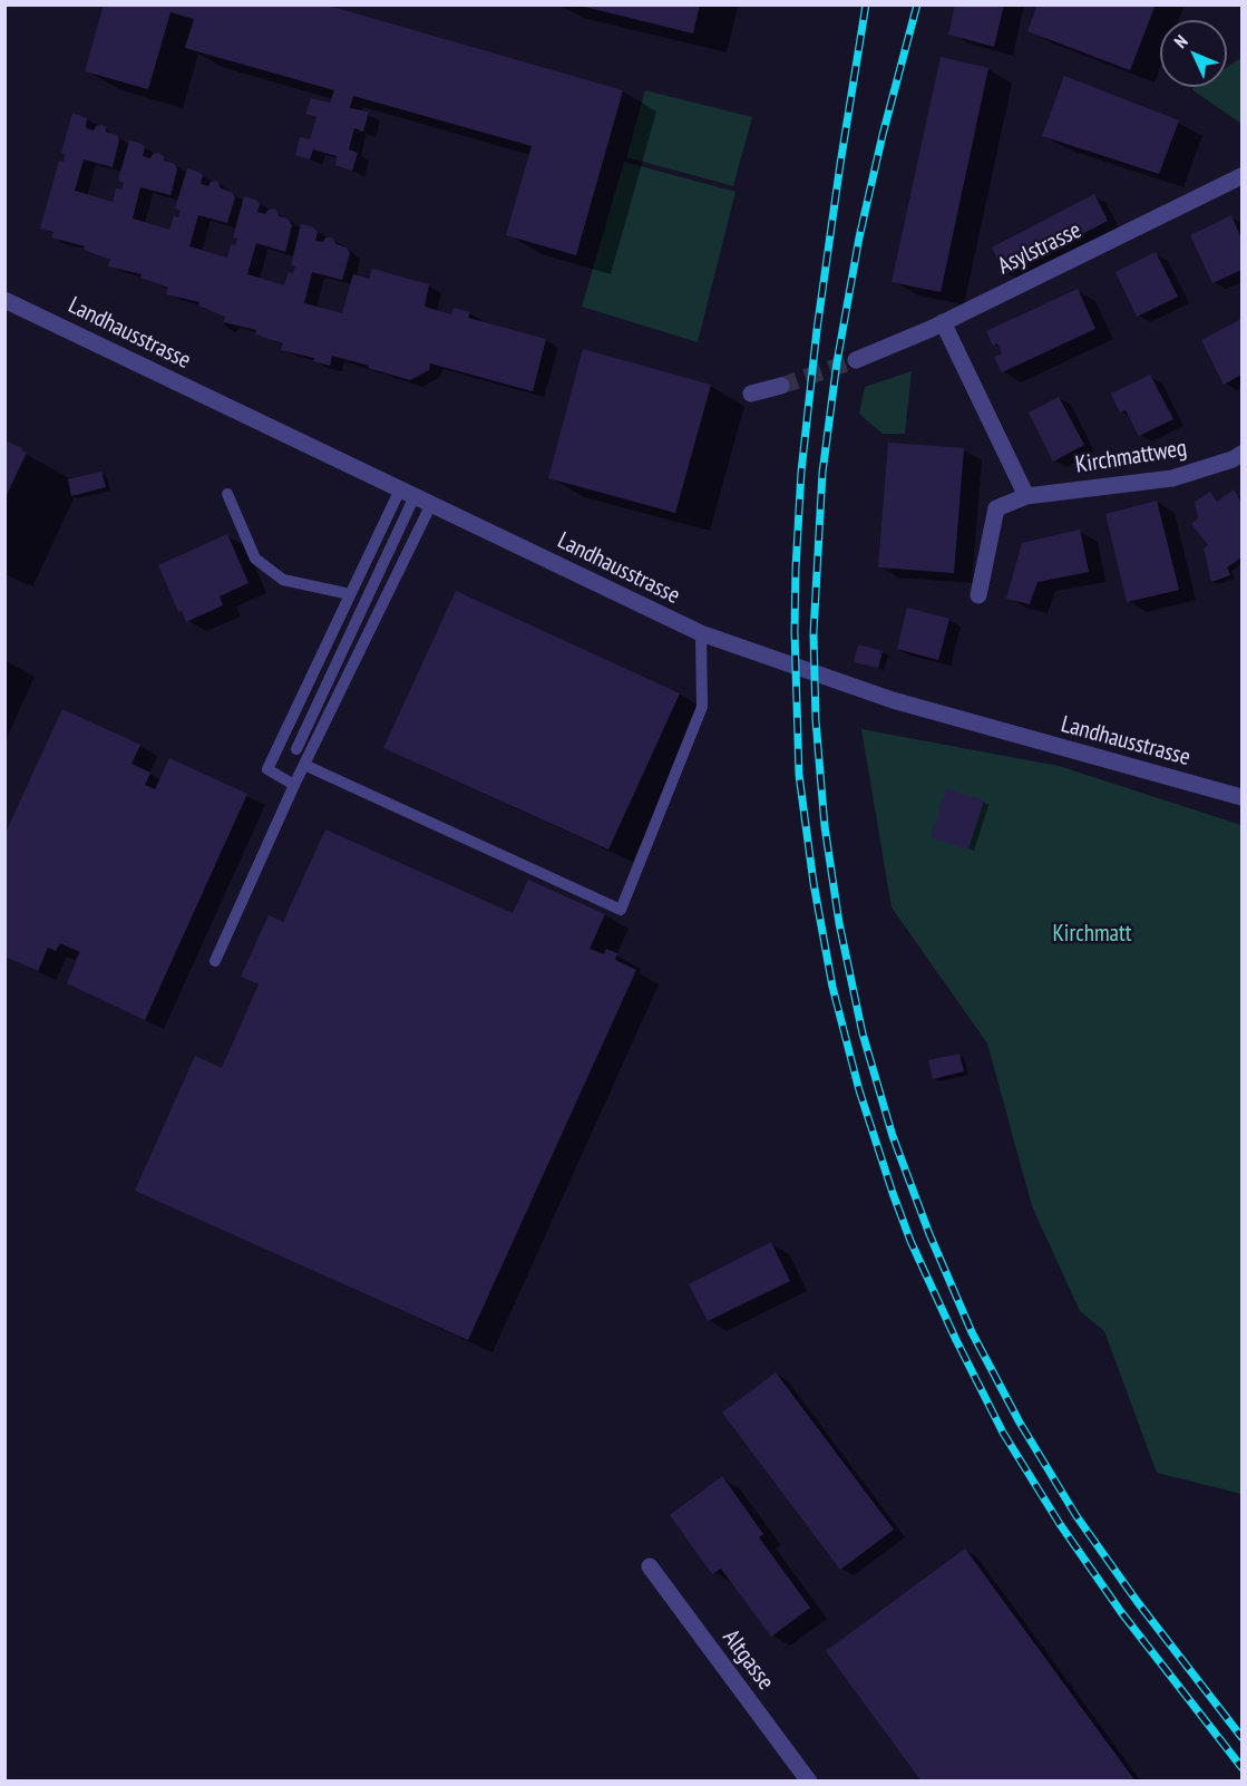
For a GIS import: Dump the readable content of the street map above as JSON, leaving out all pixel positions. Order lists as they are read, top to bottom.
{
  "streets": {
    "street": [
      "Asylstrasse",
      "Landhausstrasse",
      "Kirchmattweg",
      "Altgasse"
    ]
  },
  "parks": ["Kirchmatt"],
  "north": "top left"
}
